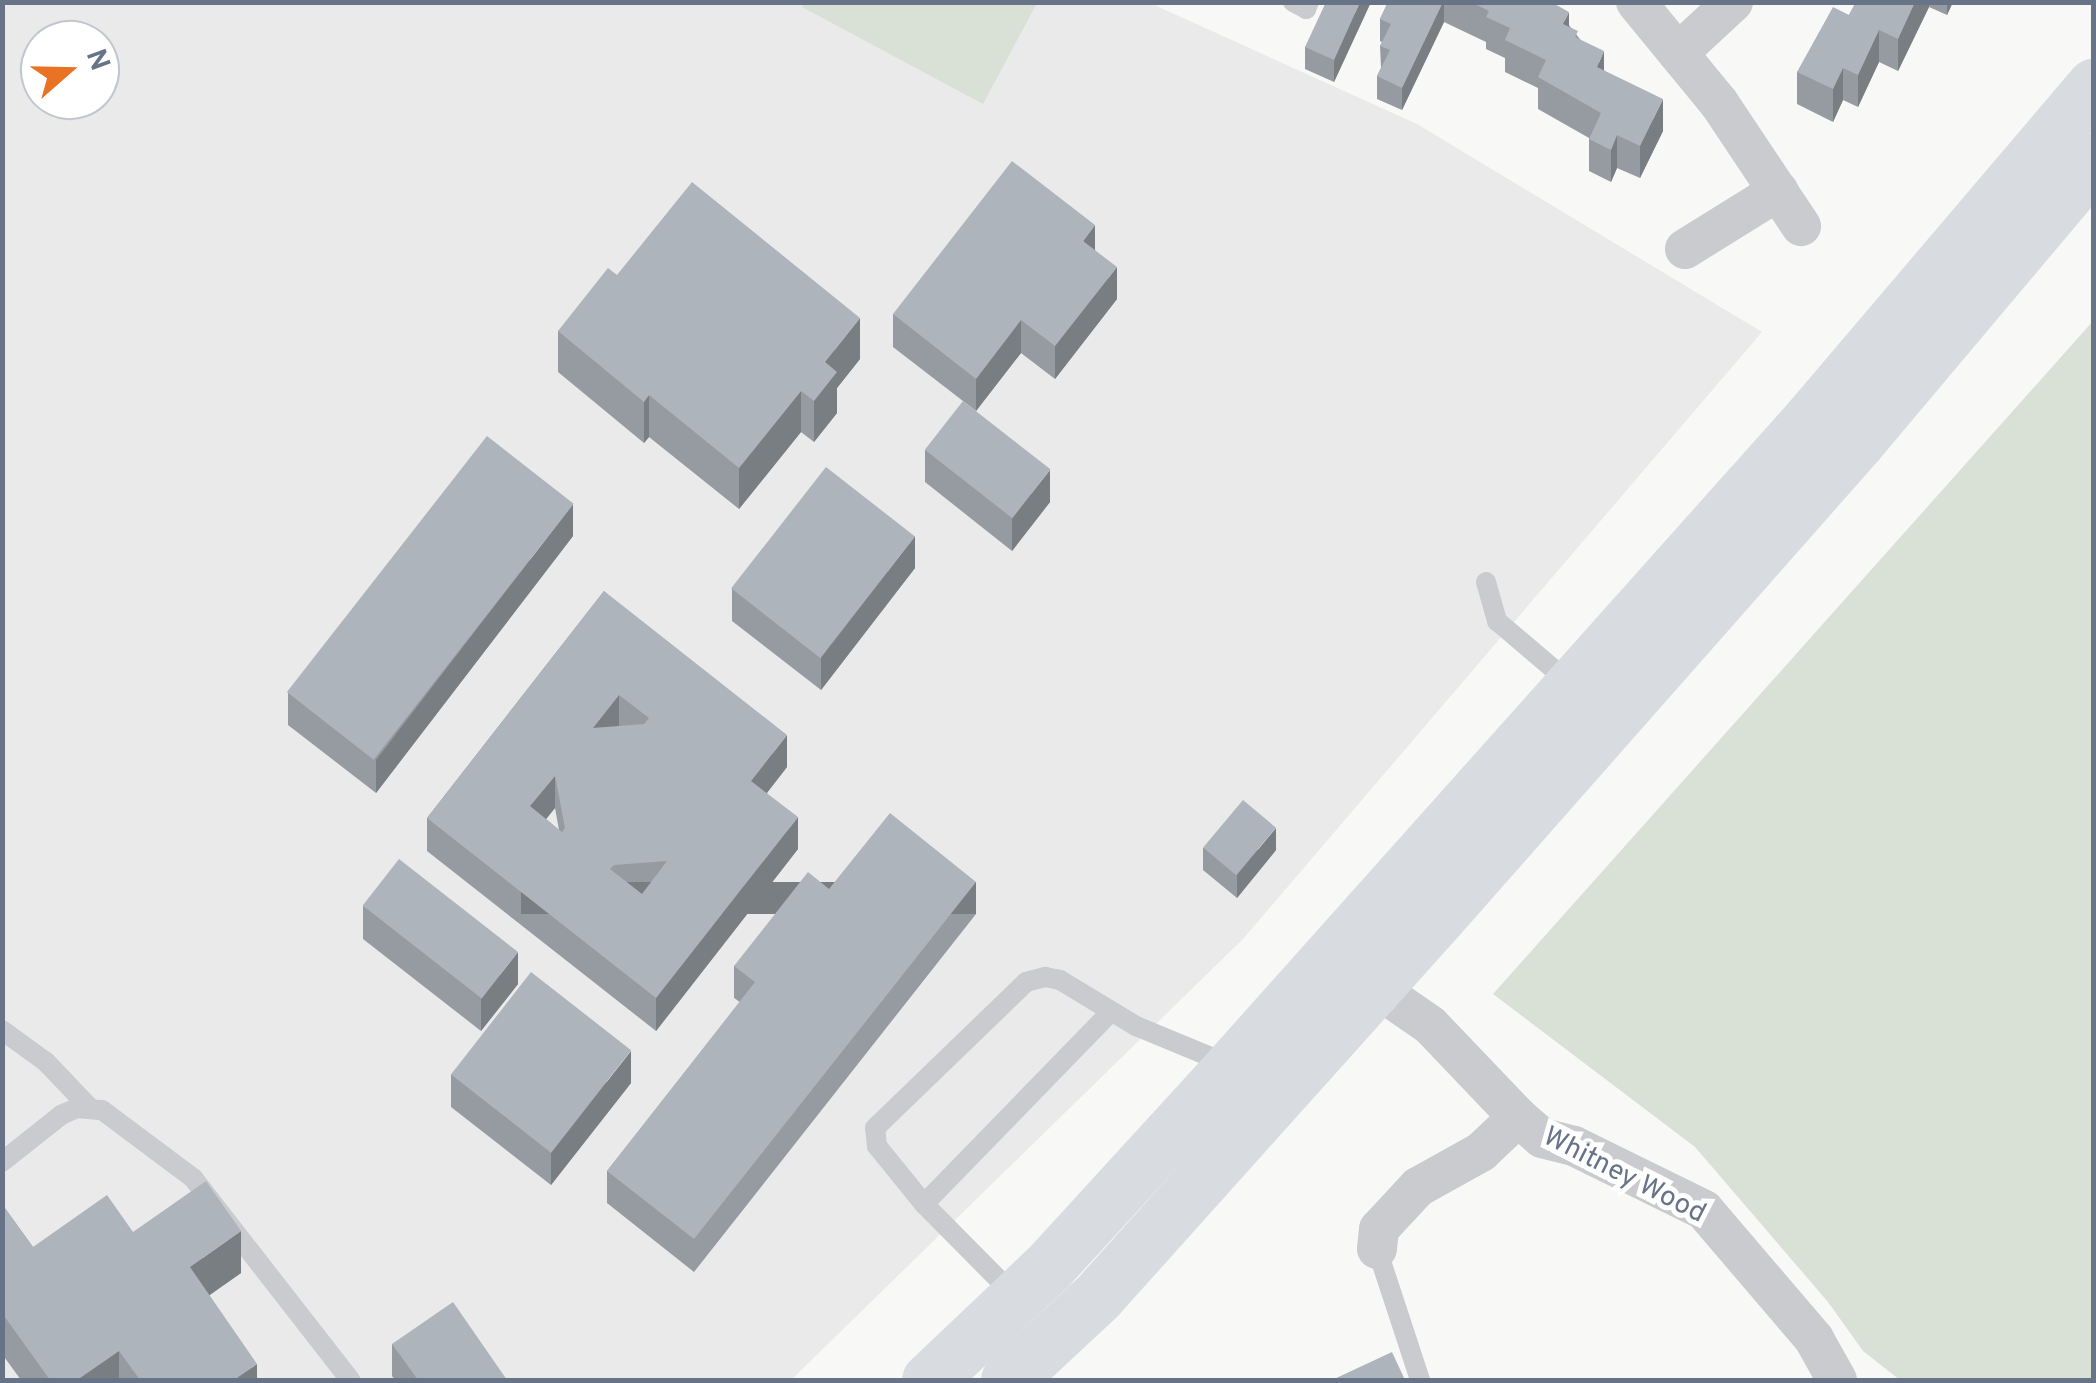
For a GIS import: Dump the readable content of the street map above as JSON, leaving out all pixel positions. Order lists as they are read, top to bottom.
{
  "streets": {
    "street": ["Whitney Wood"]
  },
  "north": "right"
}
